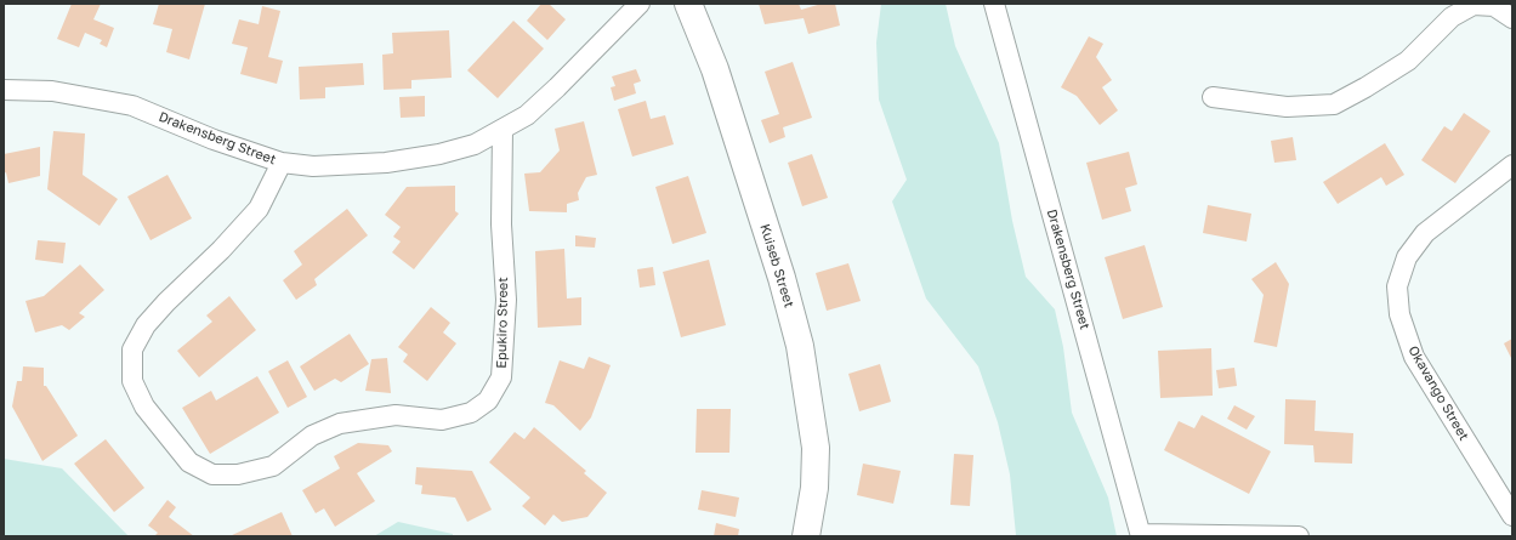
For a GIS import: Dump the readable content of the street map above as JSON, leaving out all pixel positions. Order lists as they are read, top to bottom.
{
  "streets": {
    "street": [
      "Drakensberg Street",
      "Kuiseb Street",
      "Epukiro Street",
      "Okavango Street"
    ]
  },
  "crossings": [
    ["Drakensberg Street", "Epukiro Street"]
  ]
}
